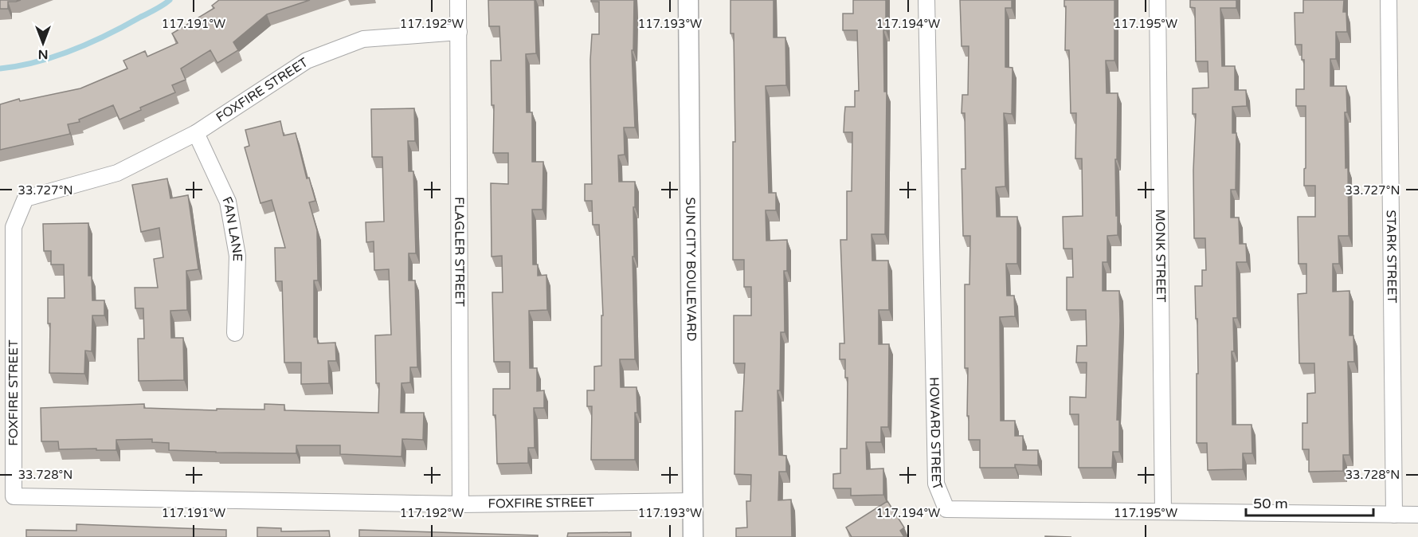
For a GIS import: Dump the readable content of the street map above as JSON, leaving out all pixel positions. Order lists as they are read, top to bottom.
{
  "streets": {
    "street": [
      "FOXFIRE STREET",
      "FAN LANE",
      "FLAGLER STREET",
      "MONK STREET",
      "STARK STREET",
      "SUN CITY BOULEVARD",
      "HOWARD STREET"
    ]
  },
  "crossings": [
    ["FOXFIRE STREET", "FAN LANE"],
    ["FOXFIRE STREET", "FLAGLER STREET"],
    ["FOXFIRE STREET", "SUN CITY BOULEVARD"],
    ["MONK STREET", "HOWARD STREET"],
    ["STARK STREET", "HOWARD STREET"]
  ],
  "scale_bar": "50 m",
  "north": "bottom",
  "coordinates": [
    "117.191°W",
    "117.192°W",
    "117.193°W",
    "117.194°W",
    "117.195°W",
    "33.727°N",
    "33.728°N"
  ]
}
